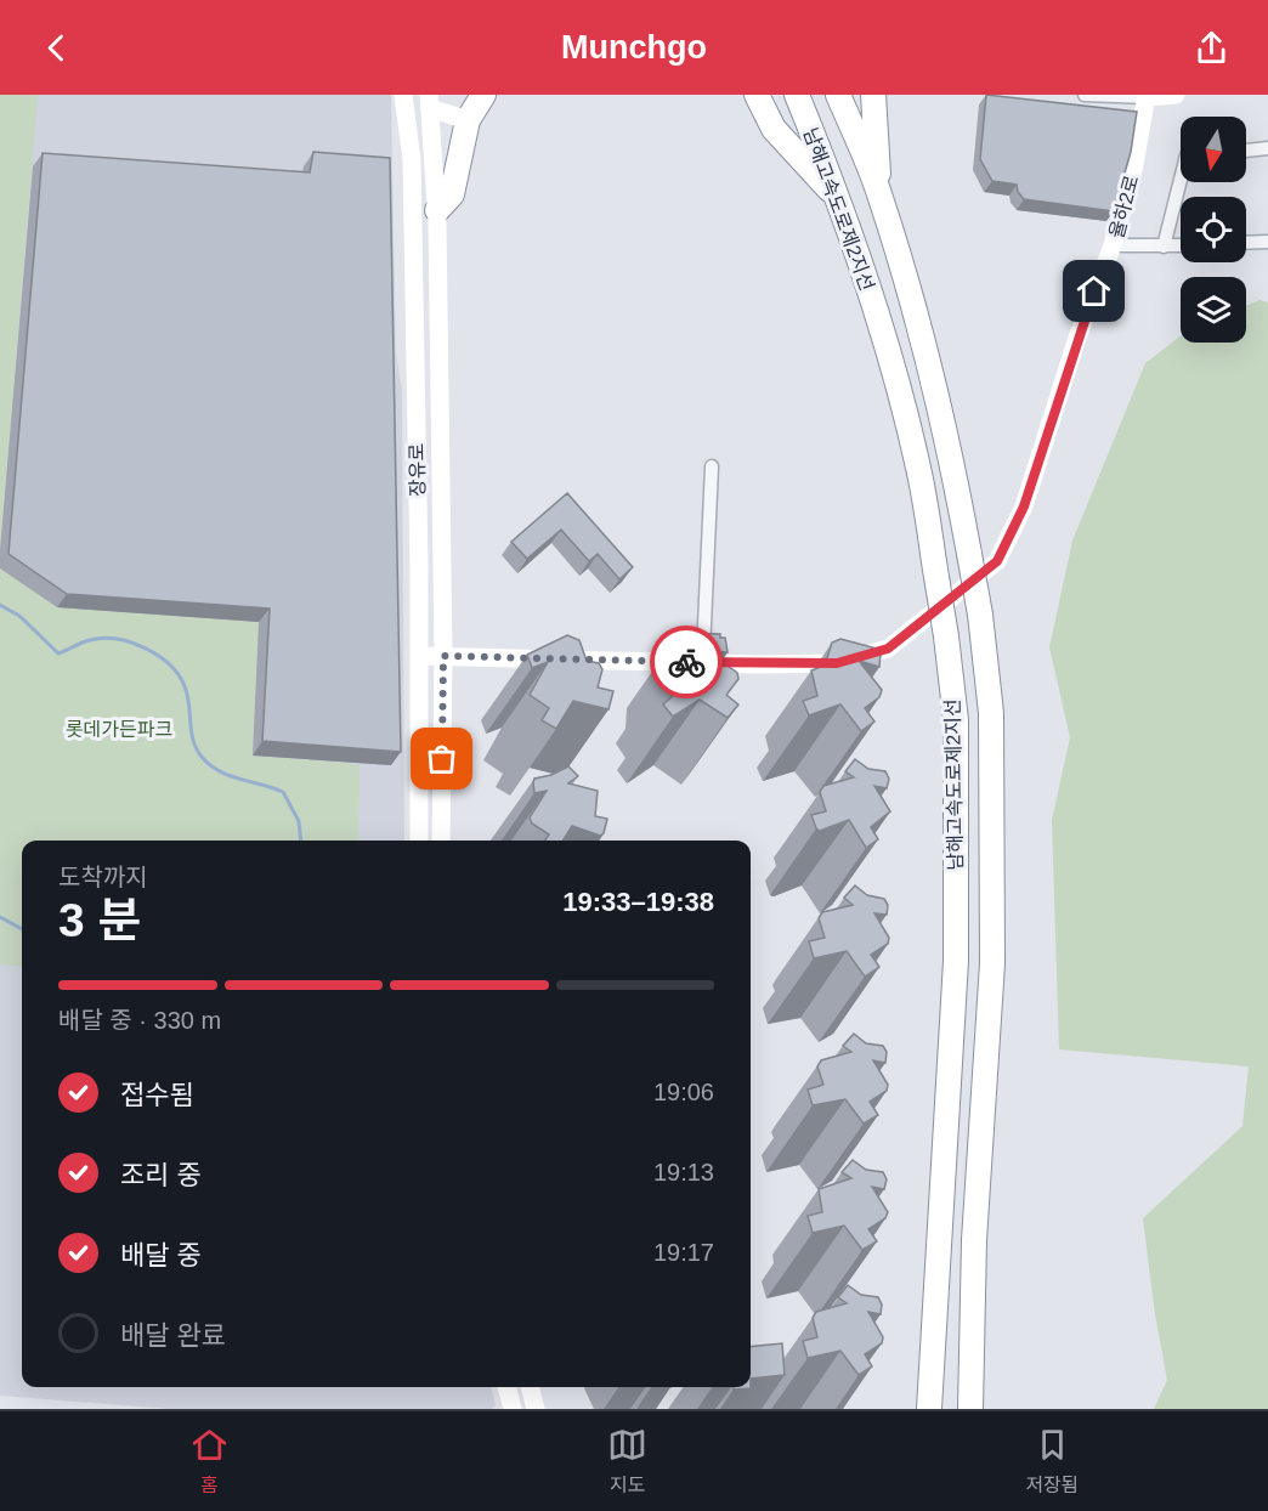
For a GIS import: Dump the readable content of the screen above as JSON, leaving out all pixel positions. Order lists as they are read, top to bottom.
{
  "streets": {
    "highway": ["남해고속도로제2지선"],
    "main road": ["율하2로", "장유로"]
  },
  "parks": ["롯데가든파크"],
  "north": "bottom",
  "page": {
    "header": "Munchgo",
    "heading": ["3 분", "도착까지", "19:33–19:38"],
    "bar": "배달 중 · 330 m",
    "list": [
      ["접수됨", "19:06"],
      ["조리 중", "19:13"],
      ["배달 중", "19:17"],
      "배달 완료"
    ],
    "tabs": ["홈", "지도", "저장됨"]
  }
}
